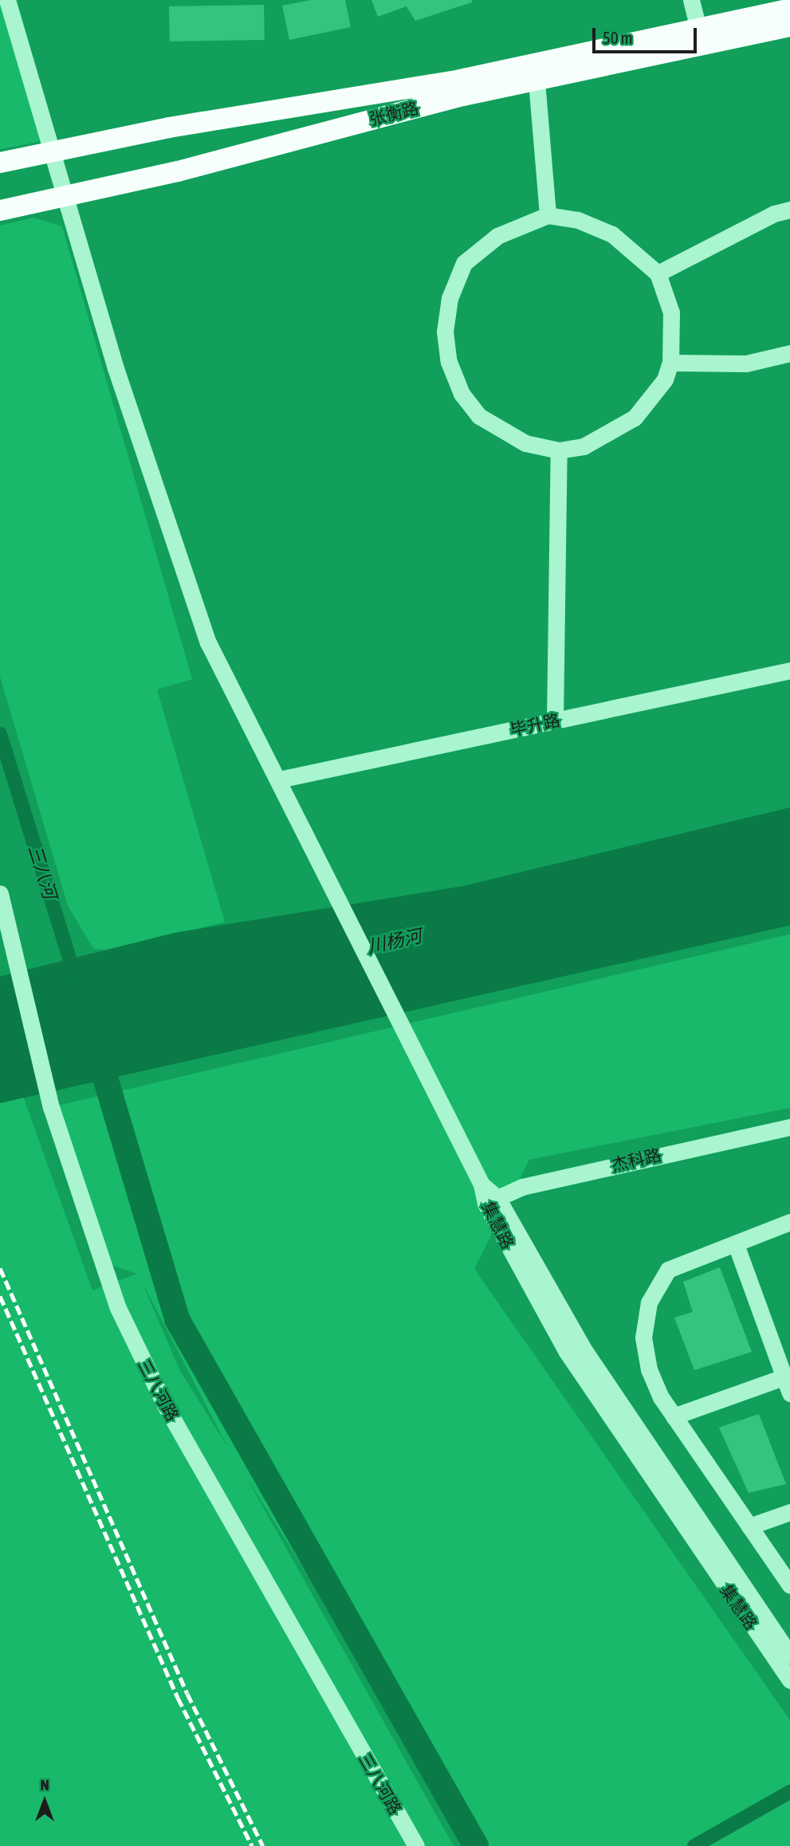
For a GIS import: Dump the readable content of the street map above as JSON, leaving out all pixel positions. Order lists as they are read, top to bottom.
{
  "streets": {
    "main road": ["张衡路"],
    "street": [
      "毕升路",
      "杰科路",
      "集慧路",
      "三八河路"
    ]
  },
  "crossings": [
    ["毕升路", "集慧路"],
    ["杰科路", "集慧路"]
  ],
  "water": ["三八河", "川杨河"],
  "scale_bar": "50 m",
  "north": "top"
}
